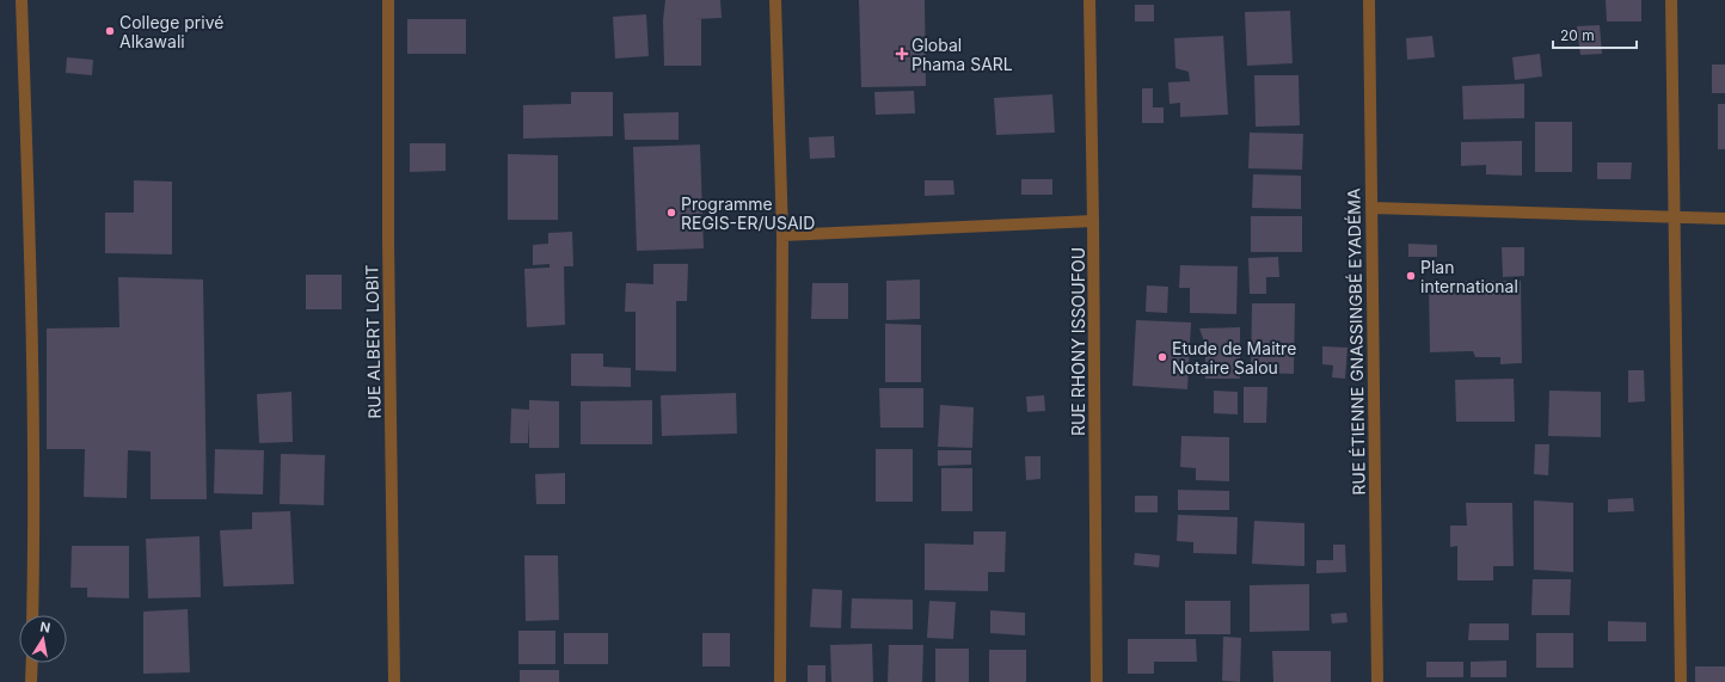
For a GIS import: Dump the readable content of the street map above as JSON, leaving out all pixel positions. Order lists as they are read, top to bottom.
{
  "streets": {
    "street": ["RUE ALBERT LOBIT", "RUE RHONY ISSOUFOU", "RUE ÉTIENNE GNASSINGBÉ EYADÉMA"]
  },
  "places": {
    "other": [
      "College privé Alkawali",
      "Programme REGIS-ER/USAID",
      "Plan international",
      "Etude de Maitre Notaire Salou"
    ],
    "health": ["Global Phama SARL"]
  },
  "scale_bar": "20 m",
  "north": "top"
}
